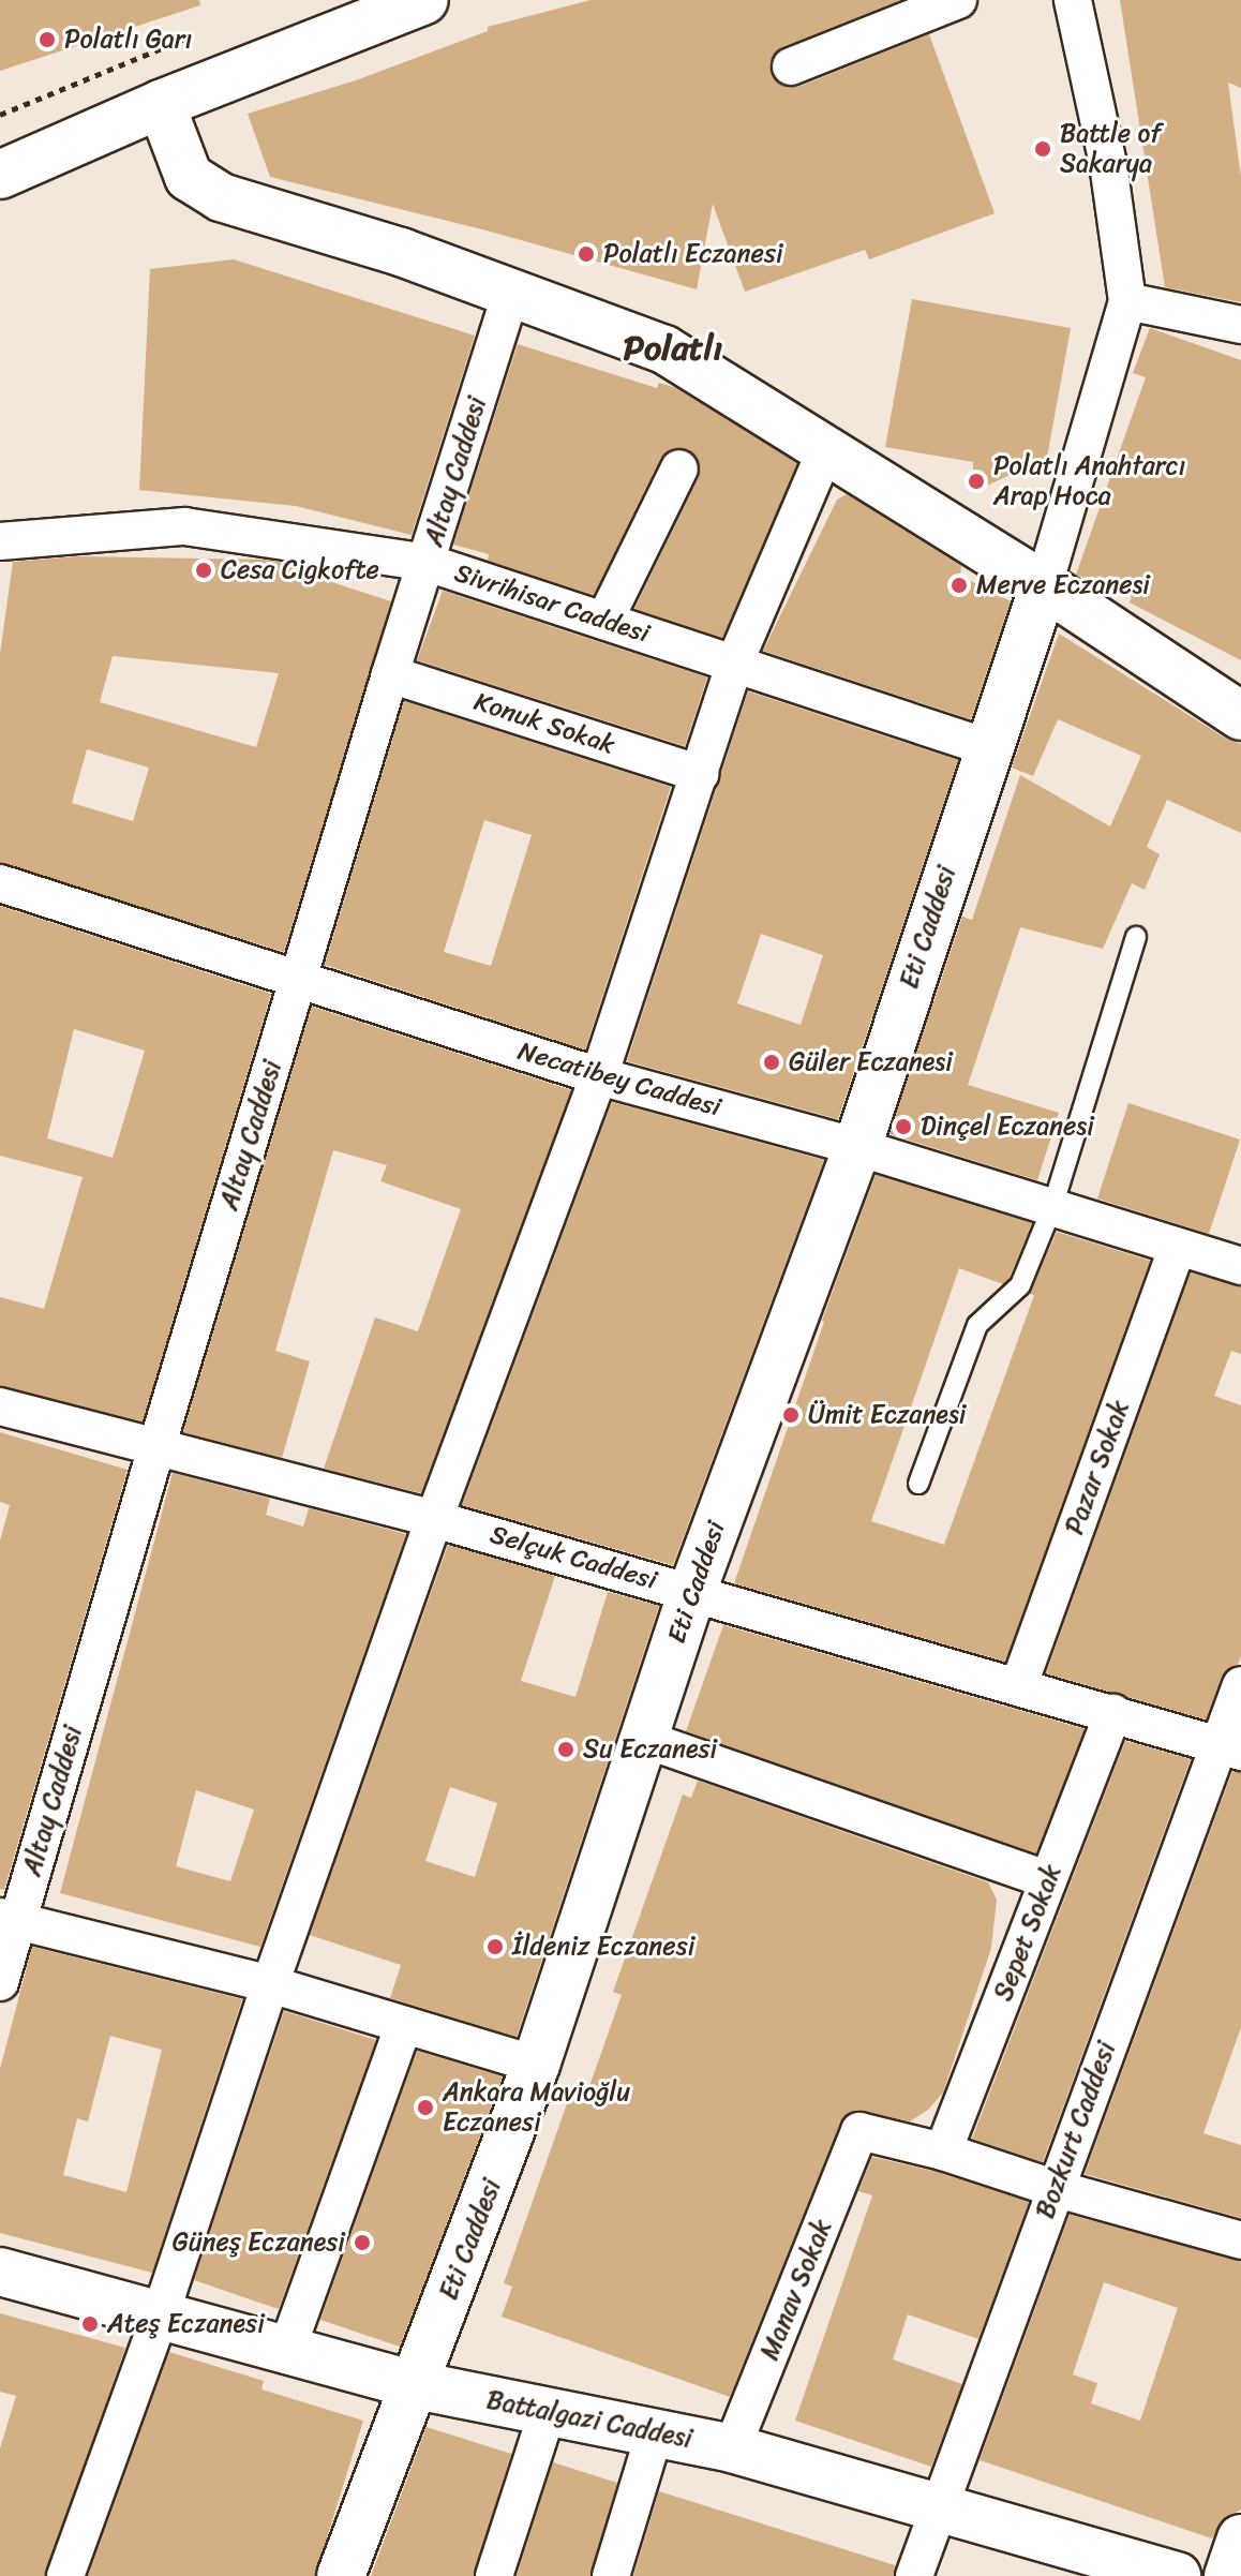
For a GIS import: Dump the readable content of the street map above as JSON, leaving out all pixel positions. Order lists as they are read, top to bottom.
{
  "streets": {
    "street": [
      "Altay Caddesi",
      "Sivrihisar Caddesi",
      "Konuk Sokak",
      "Eti Caddesi",
      "Necatibey Caddesi",
      "Pazar Sokak",
      "Selçuk Caddesi",
      "Sepet Sokak",
      "Bozkurt Caddesi",
      "Manav Sokak",
      "Battalgazi Caddesi"
    ]
  },
  "crossings": [
    ["Altay Caddesi", "Sivrihisar Caddesi"],
    ["Altay Caddesi", "Konuk Sokak"],
    ["Altay Caddesi", "Necatibey Caddesi"],
    ["Altay Caddesi", "Selçuk Caddesi"],
    ["Sivrihisar Caddesi", "Eti Caddesi"],
    ["Eti Caddesi", "Necatibey Caddesi"],
    ["Eti Caddesi", "Selçuk Caddesi"],
    ["Eti Caddesi", "Battalgazi Caddesi"],
    ["Necatibey Caddesi", "Pazar Sokak"],
    ["Pazar Sokak", "Selçuk Caddesi"],
    ["Selçuk Caddesi", "Sepet Sokak"],
    ["Selçuk Caddesi", "Bozkurt Caddesi"],
    ["Sepet Sokak", "Manav Sokak"],
    ["Bozkurt Caddesi", "Battalgazi Caddesi"],
    ["Manav Sokak", "Battalgazi Caddesi"]
  ],
  "districts": ["Polatlı"],
  "places": [
    "Polatlı Garı",
    "Battle of Sakarya",
    "Polatlı Eczanesi",
    "Polatlı Anahtarcı Arap Hoca",
    "Cesa Cigkofte",
    "Merve Eczanesi",
    "Güler Eczanesi",
    "Dinçel Eczanesi",
    "Ümit Eczanesi",
    "Su Eczanesi",
    "İldeniz Eczanesi",
    "Ankara Mavioğlu Eczanesi",
    "Güneş Eczanesi",
    "Ateş Eczanesi"
  ]
}
